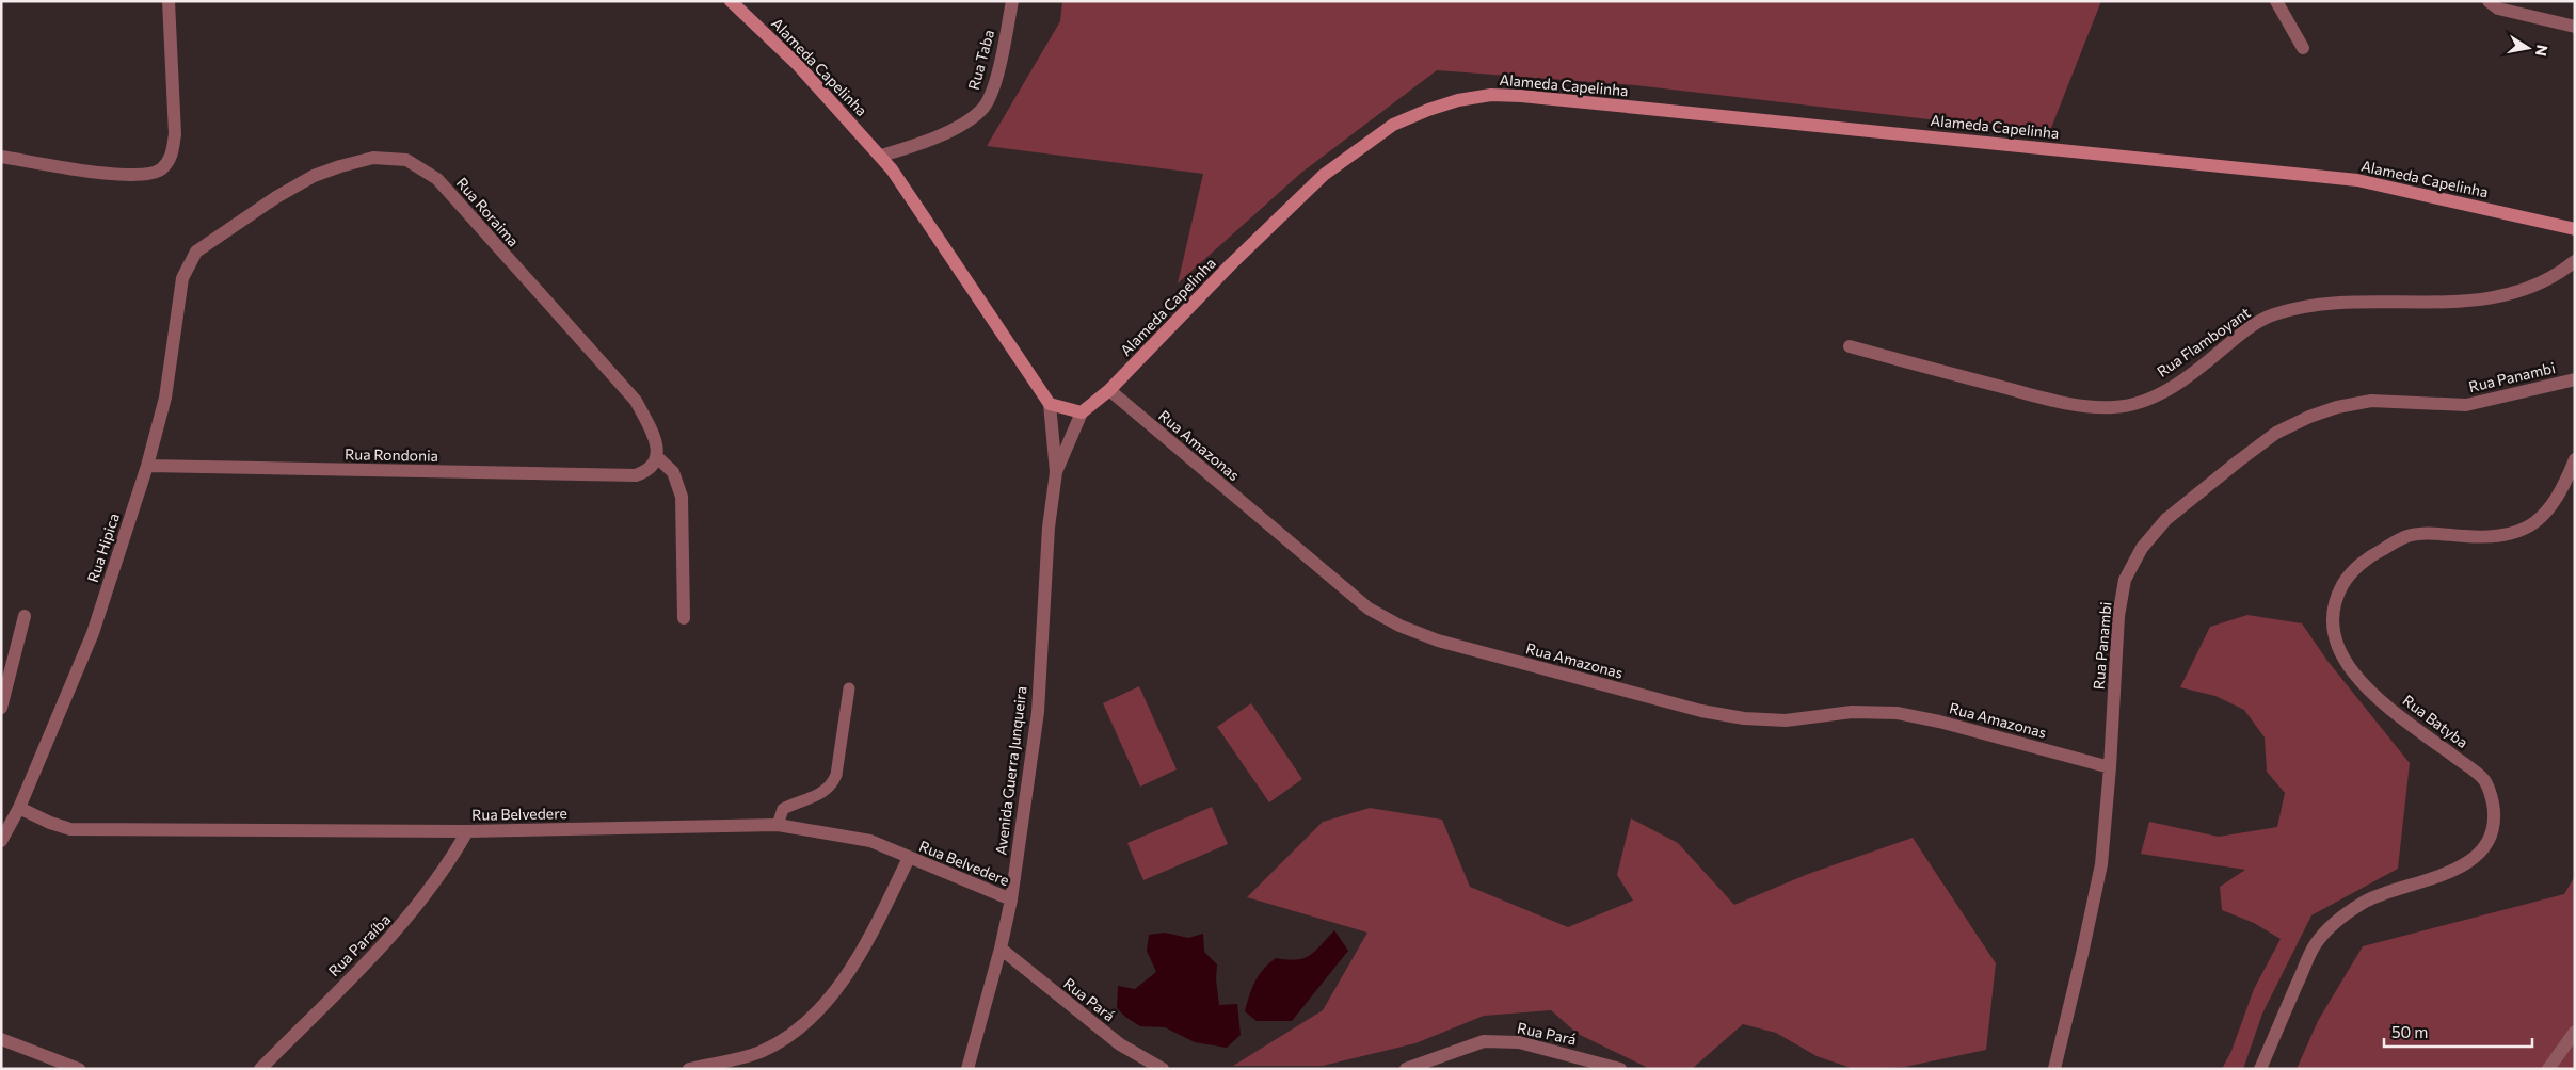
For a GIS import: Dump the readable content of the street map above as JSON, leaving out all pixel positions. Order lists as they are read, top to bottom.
{
  "streets": {
    "street": [
      "Rua Taba",
      "Alameda Capelinha",
      "Rua Roraima",
      "Rua Flamboyant",
      "Rua Panambi",
      "Rua Amazonas",
      "Rua Rondonia",
      "Rua Hipica",
      "Rua Batyba",
      "Avenida Guerra Junqueira",
      "Rua Belvedere",
      "Rua Paraíba",
      "Rua Pará"
    ]
  },
  "crossings": [
    ["Rua Taba", "Alameda Capelinha"],
    ["Alameda Capelinha", "Rua Amazonas"],
    ["Alameda Capelinha", "Avenida Guerra Junqueira"],
    ["Rua Roraima", "Rua Rondonia"],
    ["Rua Roraima", "Rua Hipica"],
    ["Rua Panambi", "Rua Amazonas"],
    ["Rua Rondonia", "Rua Hipica"],
    ["Rua Hipica", "Rua Belvedere"],
    ["Avenida Guerra Junqueira", "Rua Belvedere"],
    ["Avenida Guerra Junqueira", "Rua Pará"],
    ["Rua Belvedere", "Rua Paraíba"]
  ],
  "scale_bar": "50 m",
  "north": "right"
}
